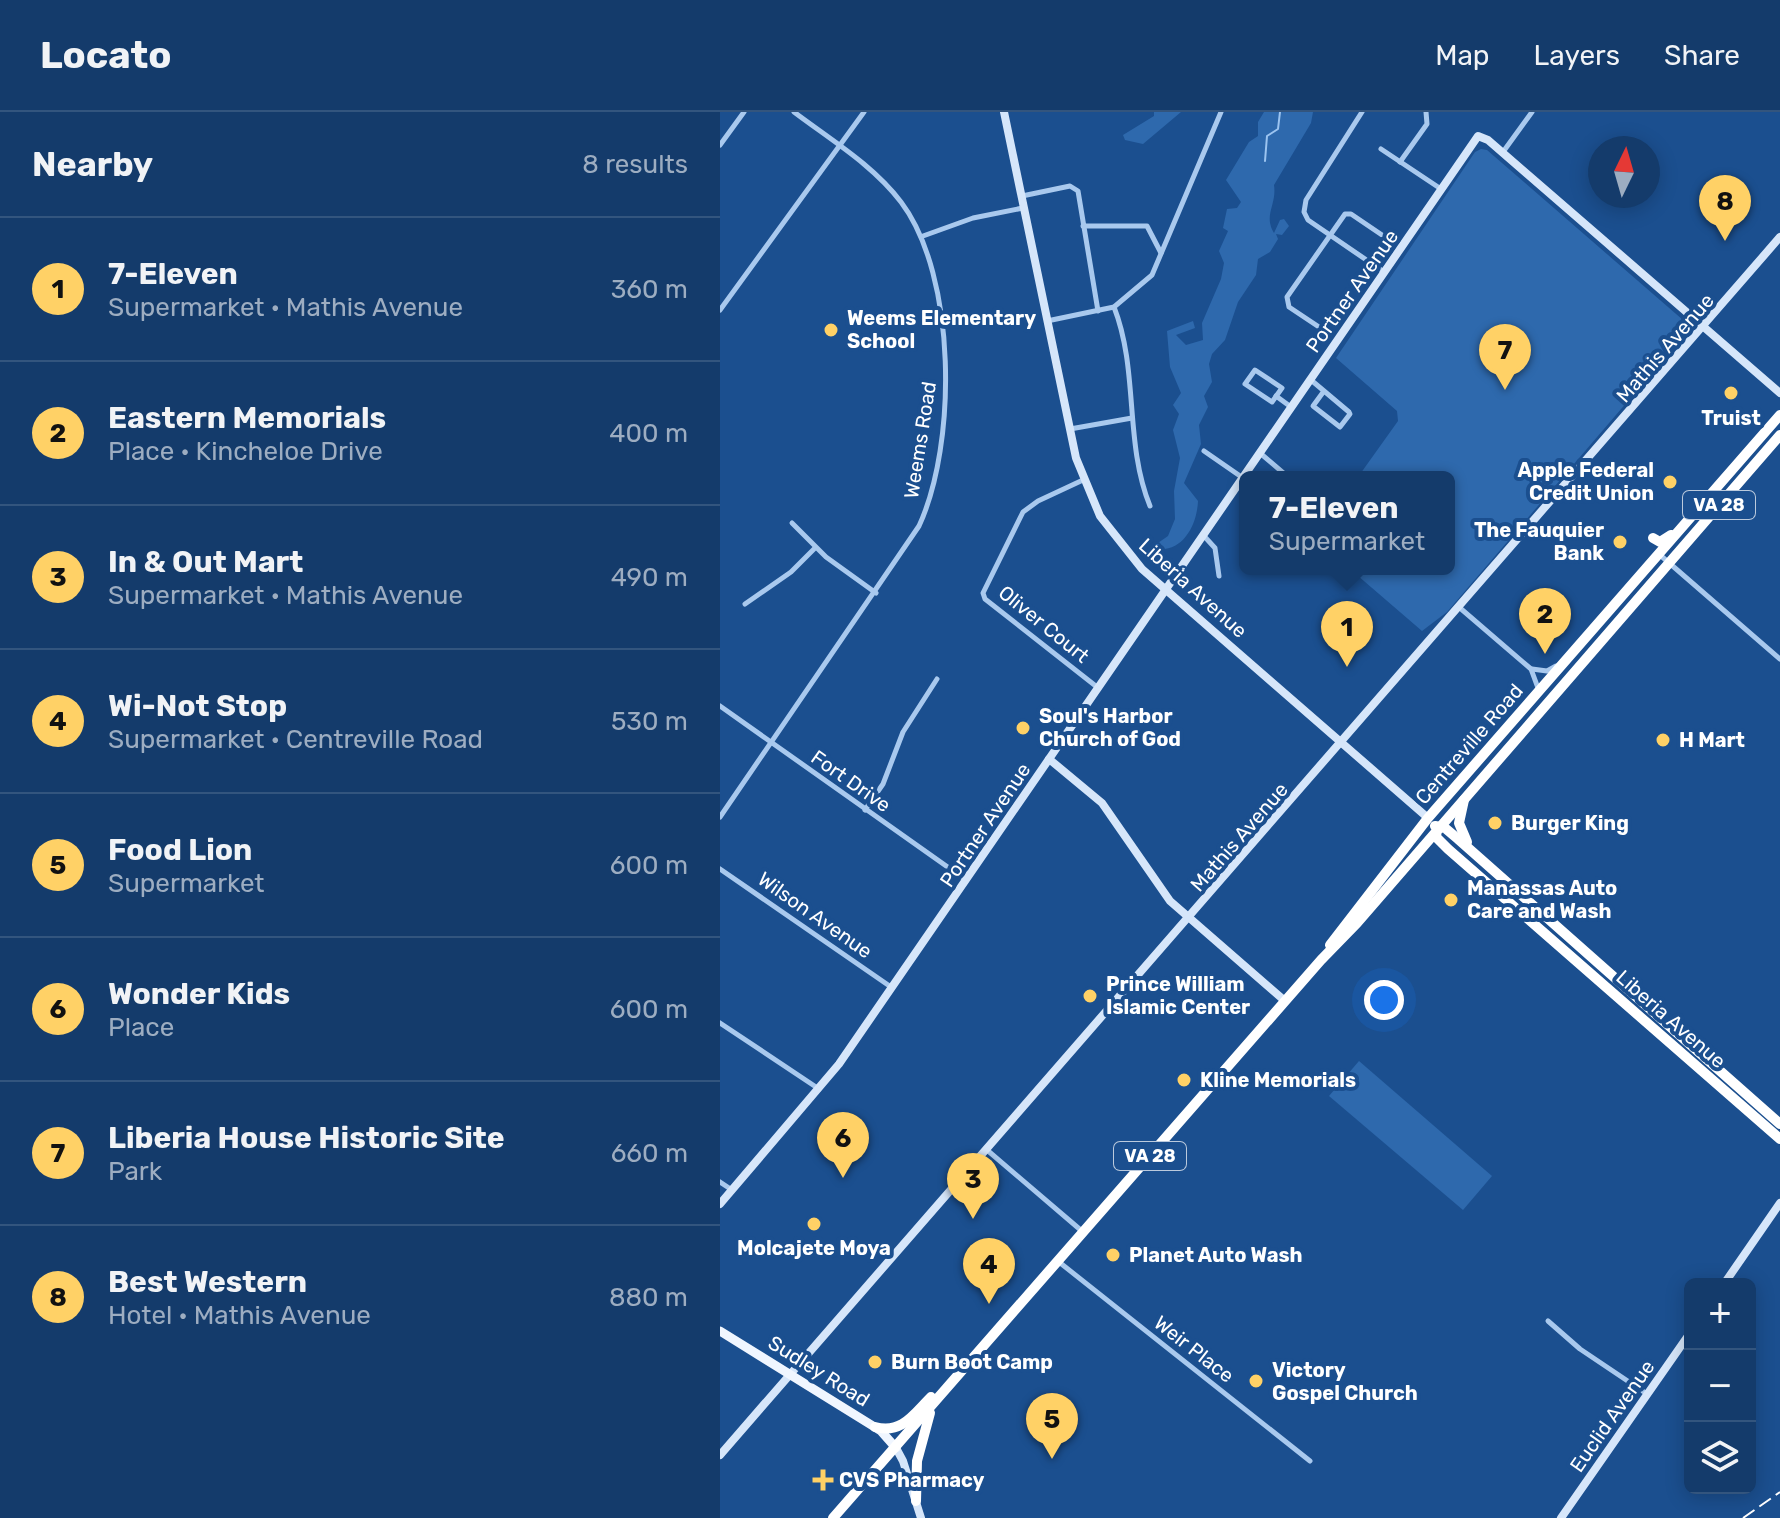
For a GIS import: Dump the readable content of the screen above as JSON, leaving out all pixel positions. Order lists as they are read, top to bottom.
{
  "streets": {
    "highway": ["VA 28", "Liberia Avenue", "Centreville Road"],
    "main road": ["Sudley Road"],
    "street": [
      "Portner Avenue",
      "Mathis Avenue",
      "Weems Road",
      "Oliver Court",
      "Fort Drive",
      "Wilson Avenue",
      "Weir Place",
      "Euclid Avenue"
    ]
  },
  "crossings": [
    ["Portner Avenue", "Liberia Avenue"],
    ["Portner Avenue", "Oliver Court"],
    ["Portner Avenue", "Fort Drive"],
    ["Portner Avenue", "Wilson Avenue"],
    ["Mathis Avenue", "Liberia Avenue"],
    ["Mathis Avenue", "Sudley Road"],
    ["Weems Road", "Fort Drive"],
    ["Liberia Avenue", "Oliver Court"],
    ["Liberia Avenue", "Centreville Road"],
    ["Centreville Road", "Weir Place"],
    ["Centreville Road", "Sudley Road"]
  ],
  "places": {
    "other": [
      "Weems Elementary School",
      "Truist",
      "Apple Federal Credit Union",
      "The Fauquier Bank",
      "Soul's Harbor Church of God",
      "H Mart",
      "Burger King",
      "Manassas Auto Care and Wash",
      "Prince William Islamic Center",
      "Kline Memorials",
      "Molcajete Moya",
      "Planet Auto Wash",
      "Burn Boot Camp",
      "Victory Gospel Church"
    ],
    "health": ["CVS Pharmacy"]
  },
  "north": "top",
  "page": {
    "header": "Locato",
    "nav": ["Map", "Layers", "Share"],
    "heading": ["Nearby", "8 results"],
    "pins": [
      "8",
      "7",
      "2",
      "1",
      "6",
      "3",
      "4",
      "5"
    ],
    "list": [
      {
        "mark": "1",
        "name": "7-Eleven",
        "note": "Supermarket · Mathis Avenue",
        "value": "360 m"
      },
      {
        "mark": "2",
        "name": "Eastern Memorials",
        "note": "Place · Kincheloe Drive",
        "value": "400 m"
      },
      {
        "mark": "3",
        "name": "In & Out Mart",
        "note": "Supermarket · Mathis Avenue",
        "value": "490 m"
      },
      {
        "mark": "4",
        "name": "Wi-Not Stop",
        "note": "Supermarket · Centreville Road",
        "value": "530 m"
      },
      {
        "mark": "5",
        "name": "Food Lion",
        "note": "Supermarket",
        "value": "600 m"
      },
      {
        "mark": "6",
        "name": "Wonder Kids",
        "note": "Place",
        "value": "600 m"
      },
      {
        "mark": "7",
        "name": "Liberia House Historic Site",
        "note": "Park",
        "value": "660 m"
      },
      {
        "mark": "8",
        "name": "Best Western",
        "note": "Hotel · Mathis Avenue",
        "value": "880 m"
      }
    ],
    "popup": ["7-Eleven", "Supermarket"],
    "map_buttons": ["+", "−"]
  }
}
